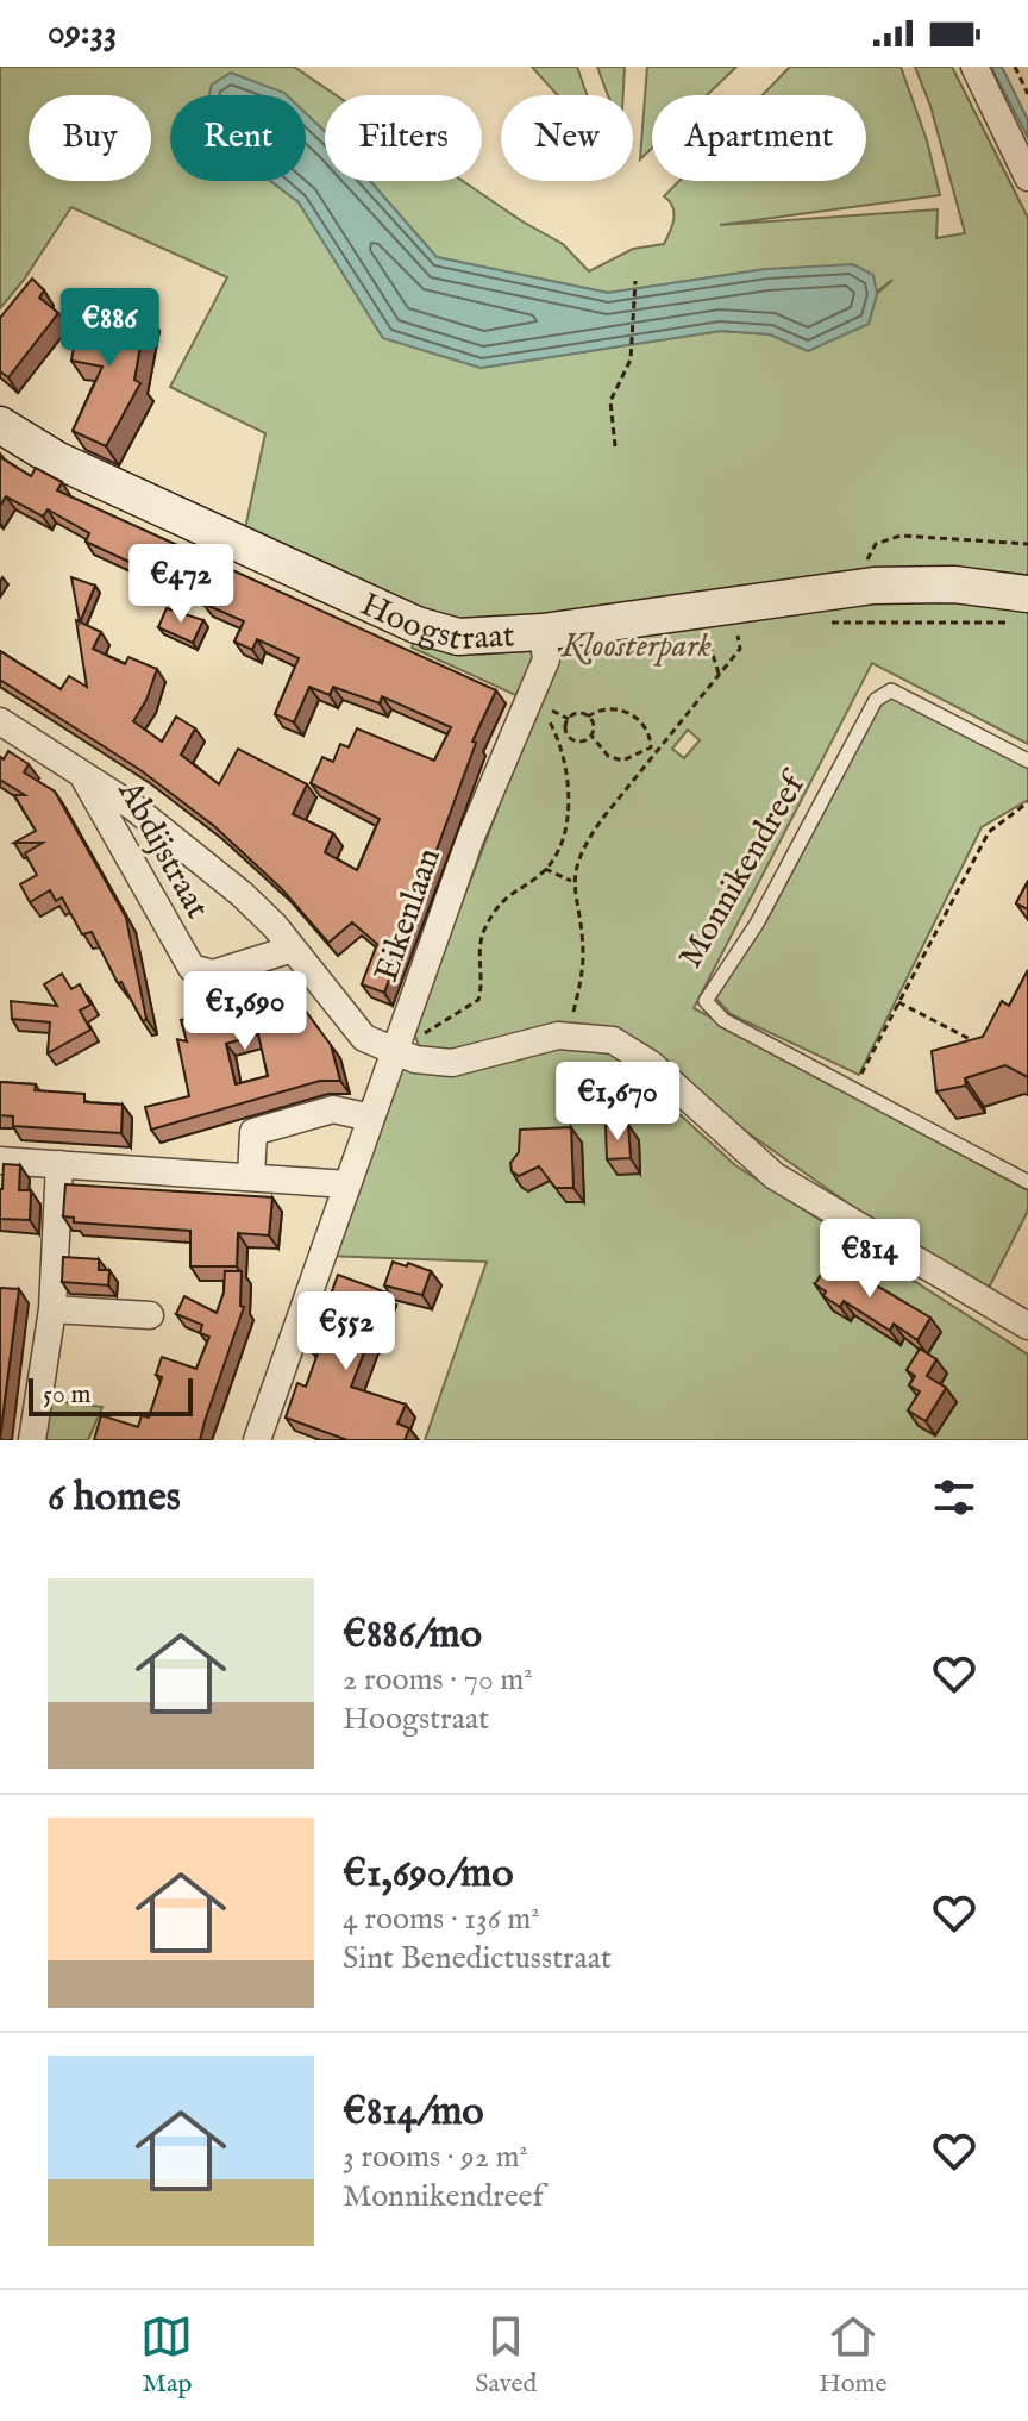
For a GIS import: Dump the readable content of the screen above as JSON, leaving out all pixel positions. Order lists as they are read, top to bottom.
{
  "streets": {
    "street": ["Hoogstraat", "Abdijstraat", "Eikenlaan"],
    "lane": ["Monnikendreef"]
  },
  "crossings": [
    ["Hoogstraat", "Eikenlaan"],
    ["Abdijstraat", "Eikenlaan"]
  ],
  "parks": ["Kloosterpark"],
  "scale_bar": "50 m",
  "page": {
    "status": "09:33",
    "chip": [
      "Buy",
      "Rent",
      "Filters",
      "New",
      "Apartment"
    ],
    "price": [
      "€886",
      "€472",
      "€1,690",
      "€1,670",
      "€814",
      "€552"
    ],
    "scale": "50 m",
    "heading": "6 homes",
    "list": [
      {
        "name": "€886/mo",
        "note": "2 rooms · 70 m² · Hoogstraat"
      },
      {
        "name": "€1,690/mo",
        "note": "4 rooms · 136 m² · Sint Benedictusstraat"
      },
      {
        "name": "€814/mo",
        "note": "3 rooms · 92 m² · Monnikendreef"
      }
    ],
    "tabs": ["Map", "Saved", "Home"]
  }
}
